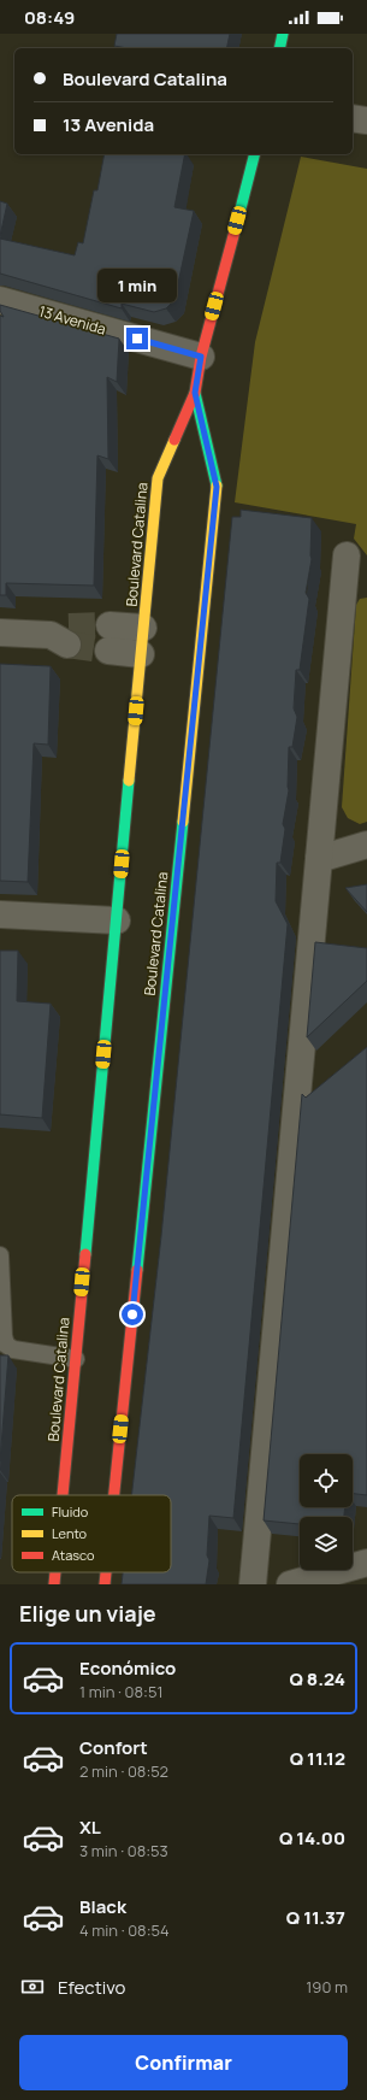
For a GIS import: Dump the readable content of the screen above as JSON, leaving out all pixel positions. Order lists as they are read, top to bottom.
{
  "streets": {
    "street": ["13 Avenida", "Boulevard Catalina"]
  },
  "legend": ["Fluido", "Lento", "Atasco"],
  "page": {
    "status": "08:49",
    "banner": ["Boulevard Catalina", "13 Avenida"],
    "bubble": "1 min",
    "heading": "Elige un viaje",
    "list": [
      {
        "name": "Económico",
        "note": "1 min · 08:51",
        "value": "Q 8.24"
      },
      {
        "name": "Confort",
        "note": "2 min · 08:52",
        "value": "Q 11.12"
      },
      {
        "name": "XL",
        "note": "3 min · 08:53",
        "value": "Q 14.00"
      },
      {
        "name": "Black",
        "note": "4 min · 08:54",
        "value": "Q 11.37"
      }
    ],
    "pay": ["Efectivo", "190 m"],
    "buttons": "Confirmar"
  }
}
